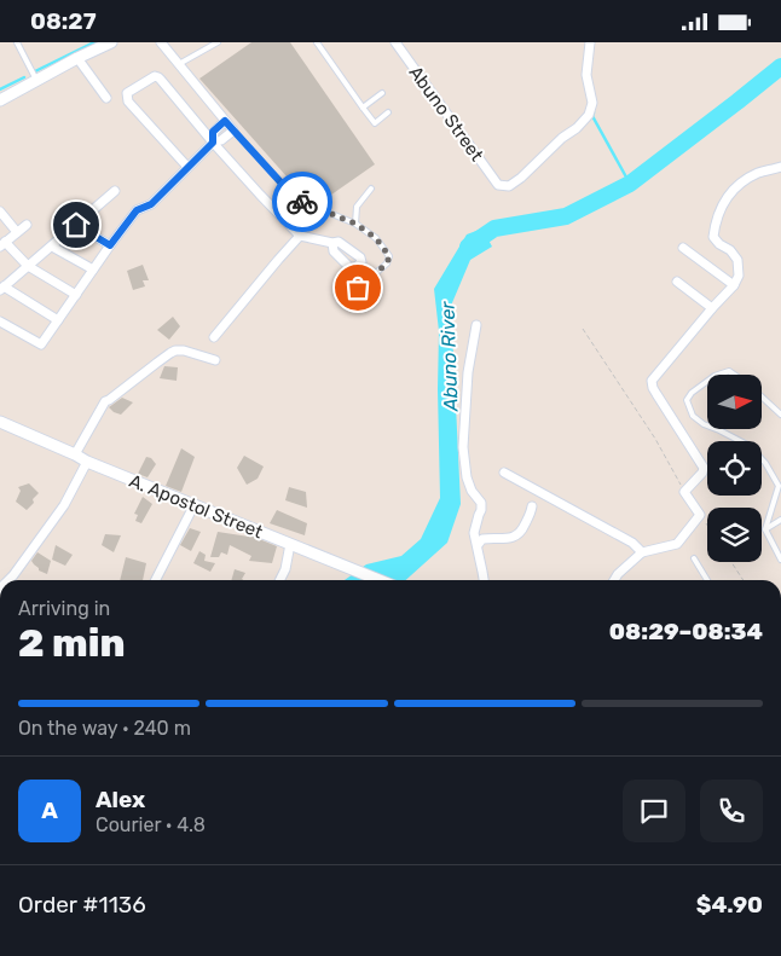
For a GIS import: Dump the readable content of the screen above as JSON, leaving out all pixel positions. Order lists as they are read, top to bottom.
{
  "streets": {
    "street": ["Abuno Street", "A. Apostol Street"]
  },
  "water": ["Abuno River"],
  "north": "right",
  "page": {
    "status": "08:27",
    "heading": ["2 min", "Arriving in", "08:29–08:34"],
    "panel": [
      "Alex",
      "Courier · 4.8",
      "Order #1136",
      "$4.90"
    ],
    "bar": "On the way · 240 m",
    "round": "A"
  }
}
